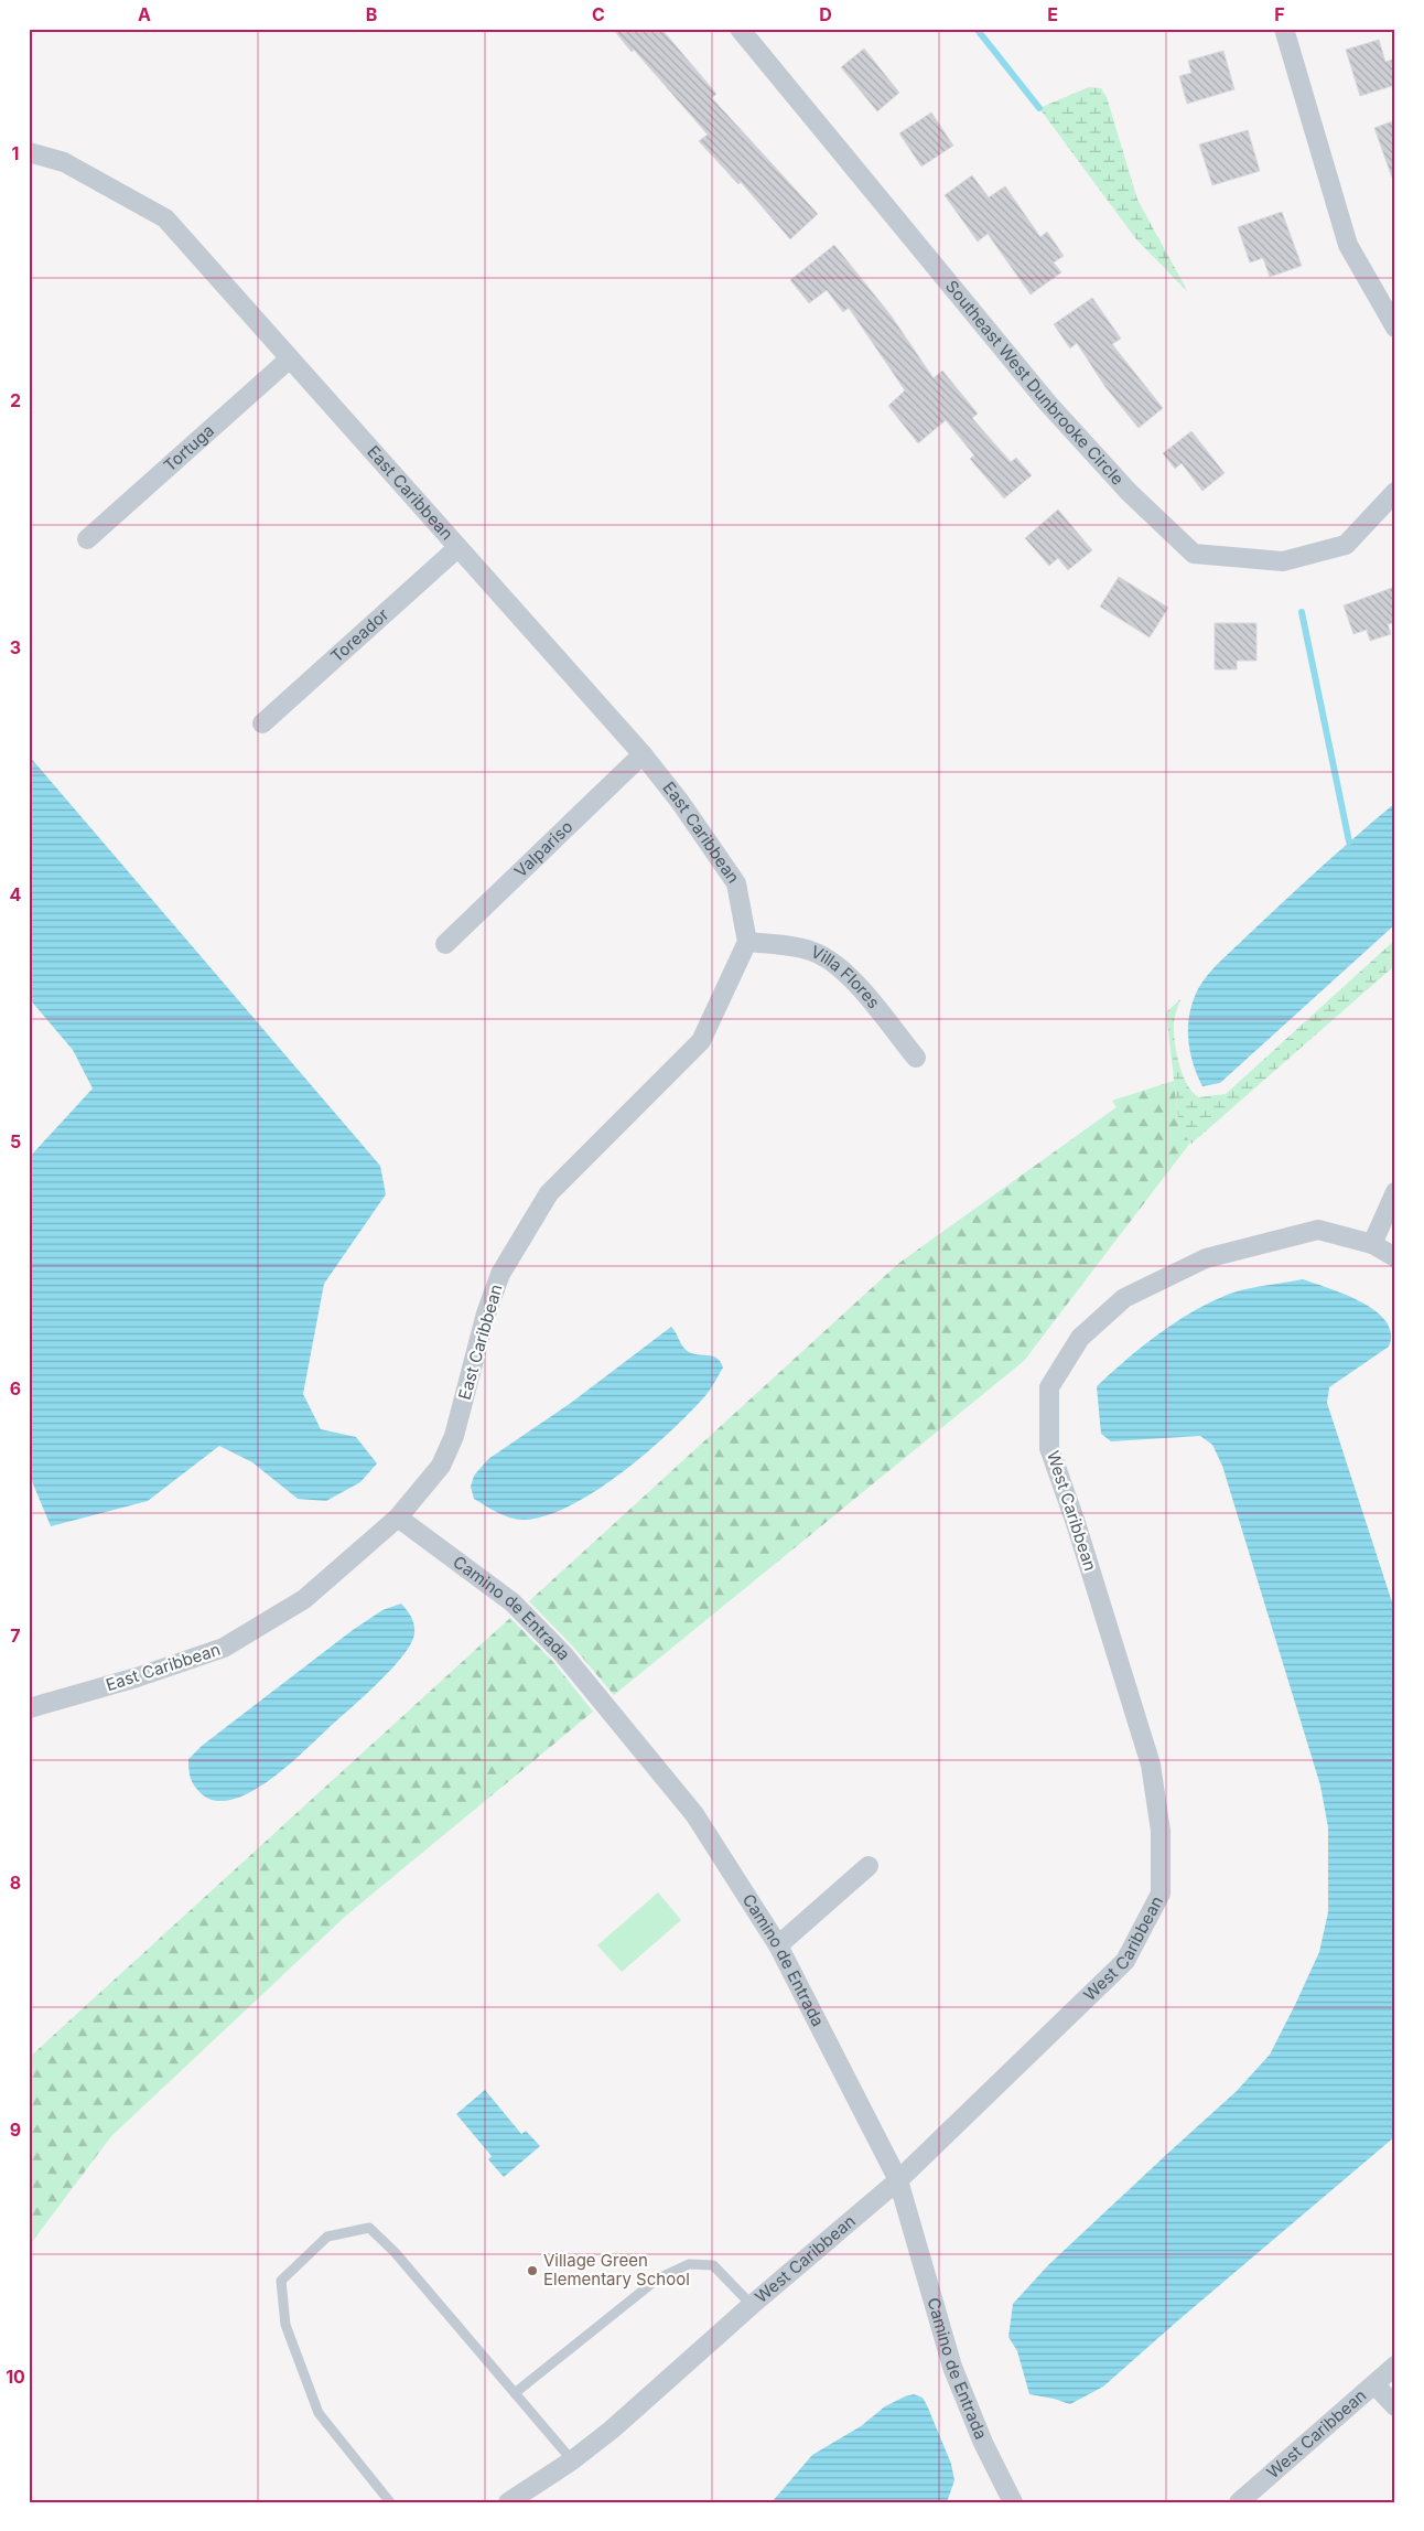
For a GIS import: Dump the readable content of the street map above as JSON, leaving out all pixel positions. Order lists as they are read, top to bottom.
{
  "streets": {
    "street": [
      "Southeast West Dunbrooke Circle",
      "Tortuga",
      "East Caribbean",
      "Toreador",
      "Valpariso",
      "Villa Flores",
      "West Caribbean",
      "Camino de Entrada"
    ]
  },
  "crossings": [
    ["Tortuga", "East Caribbean"],
    ["East Caribbean", "Toreador"],
    ["East Caribbean", "Valpariso"],
    ["East Caribbean", "Villa Flores"],
    ["East Caribbean", "Camino de Entrada"],
    ["West Caribbean", "Camino de Entrada"]
  ],
  "places": ["Village Green Elementary School"],
  "grid": {
    "columns": [
      "A",
      "B",
      "C",
      "D",
      "E",
      "F"
    ],
    "rows": [
      "1",
      "2",
      "3",
      "4",
      "5",
      "6",
      "7",
      "8",
      "9",
      "10"
    ]
  }
}
